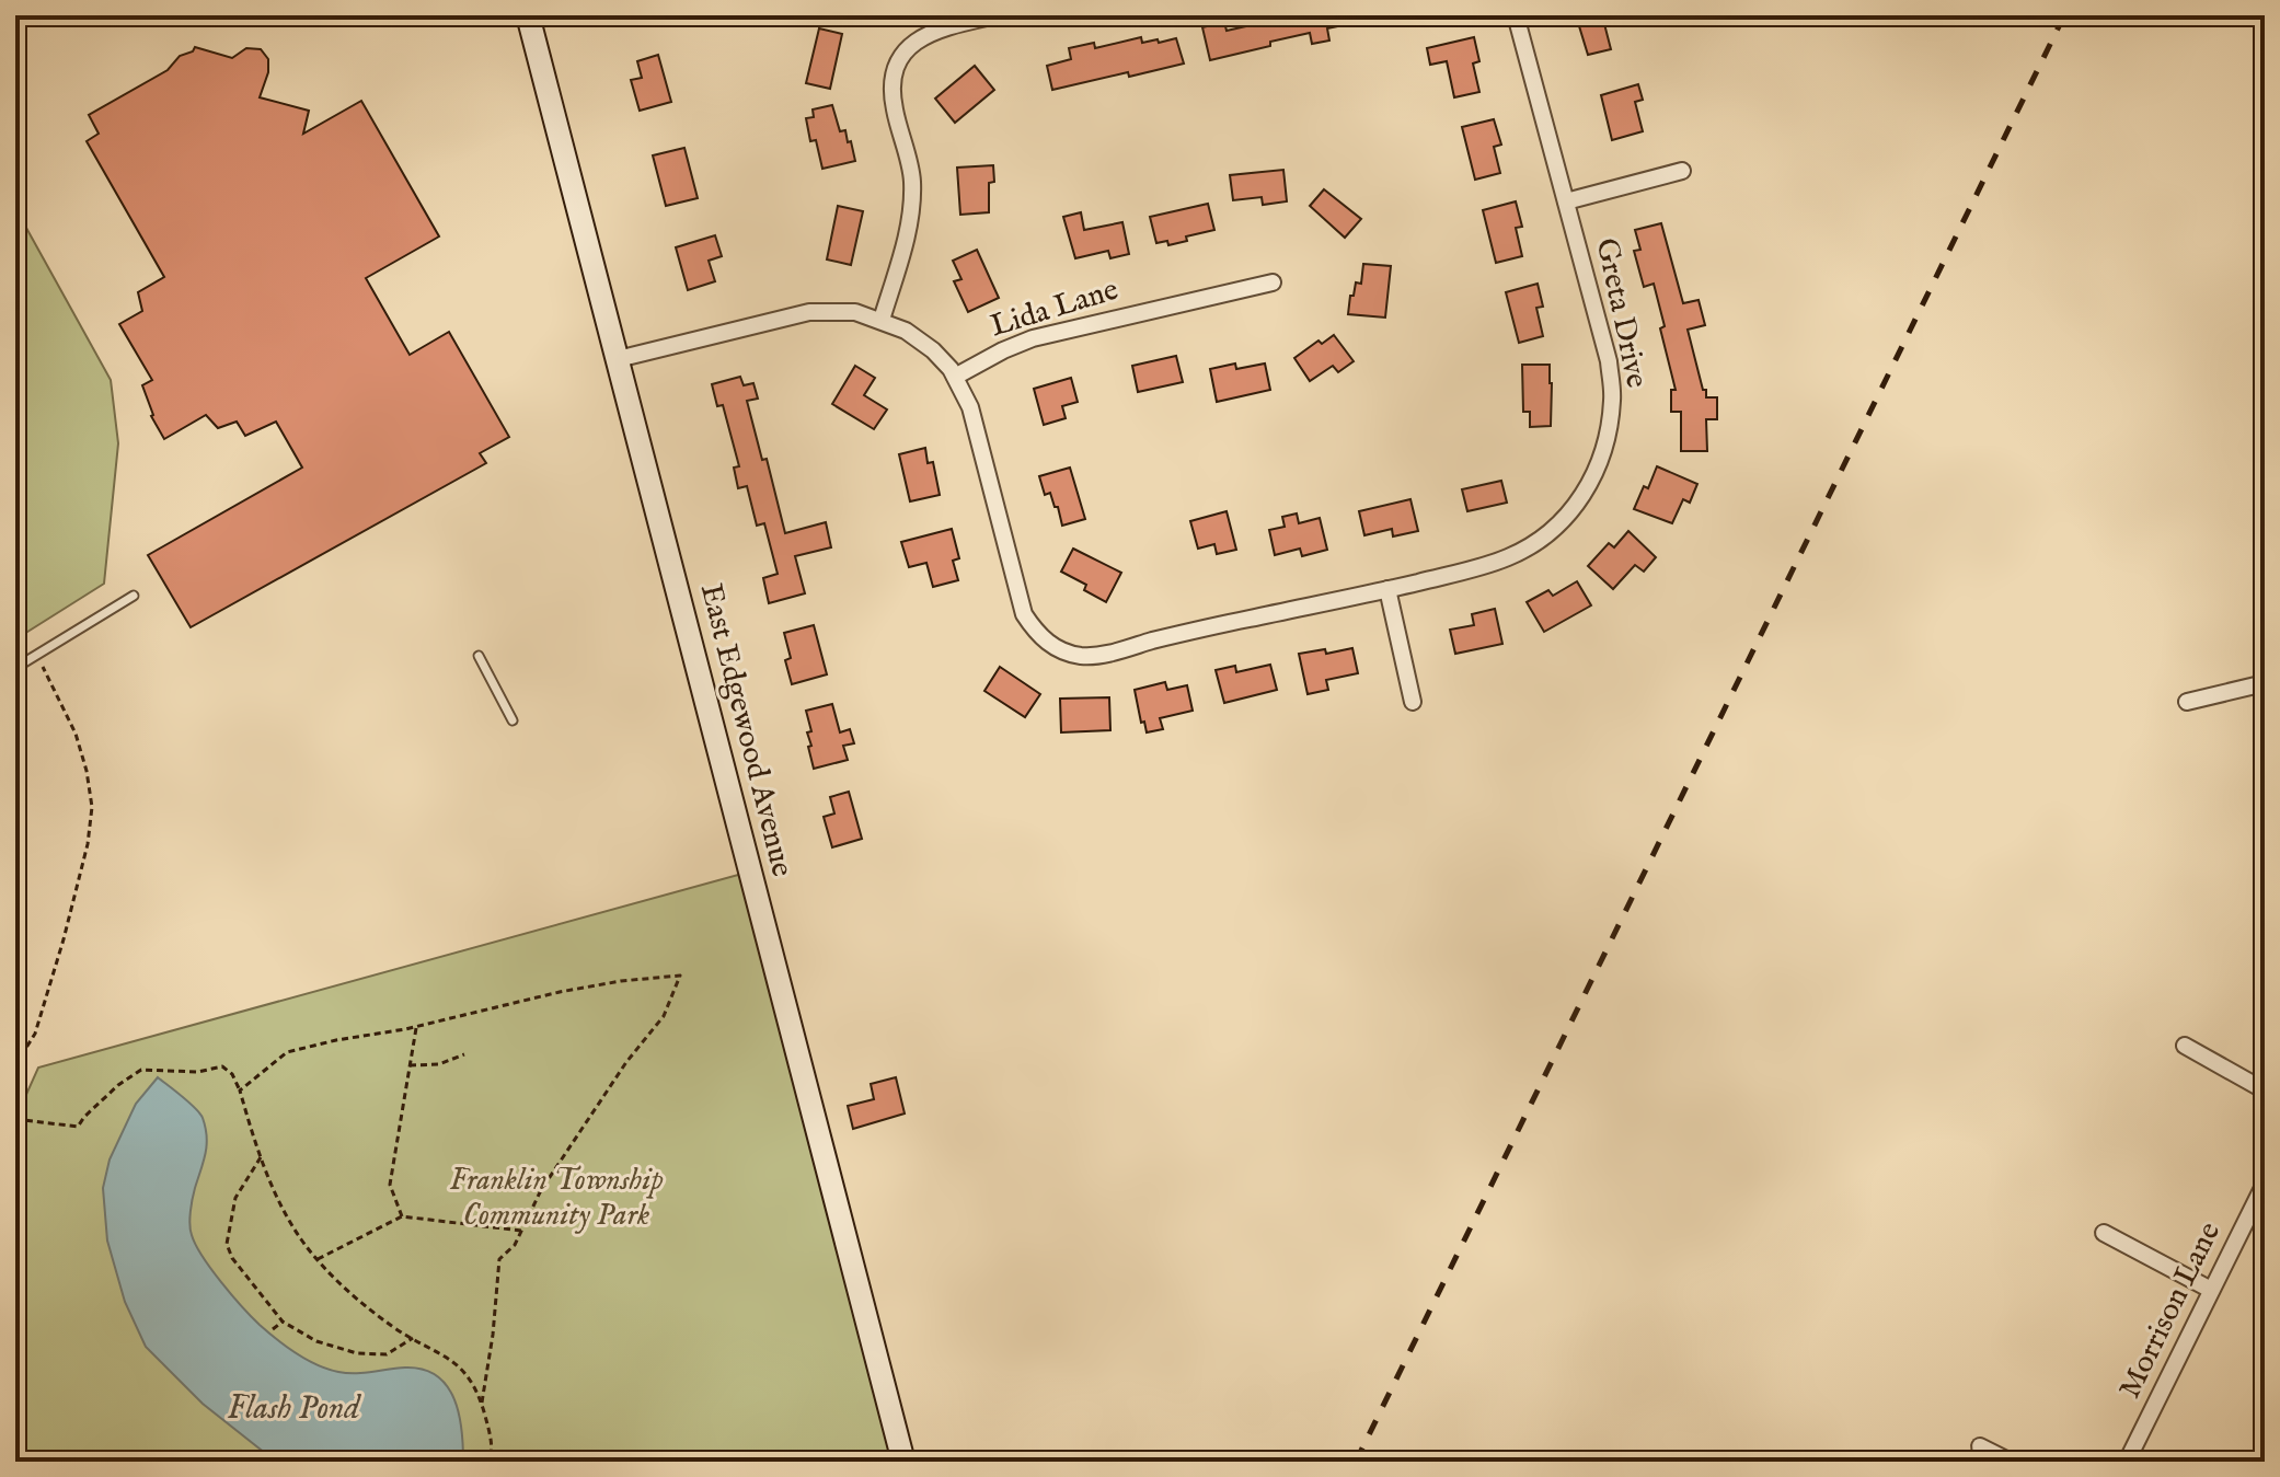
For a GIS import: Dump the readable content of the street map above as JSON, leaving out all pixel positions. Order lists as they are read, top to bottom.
{
  "streets": {
    "main road": ["East Edgewood Avenue"],
    "street": ["Lida Lane", "Greta Drive", "Morrison Lane"]
  },
  "crossings": [
    ["Lida Lane", "Greta Drive"]
  ],
  "water": ["Flash Pond"],
  "parks": ["Franklin Township Community Park"]
}
